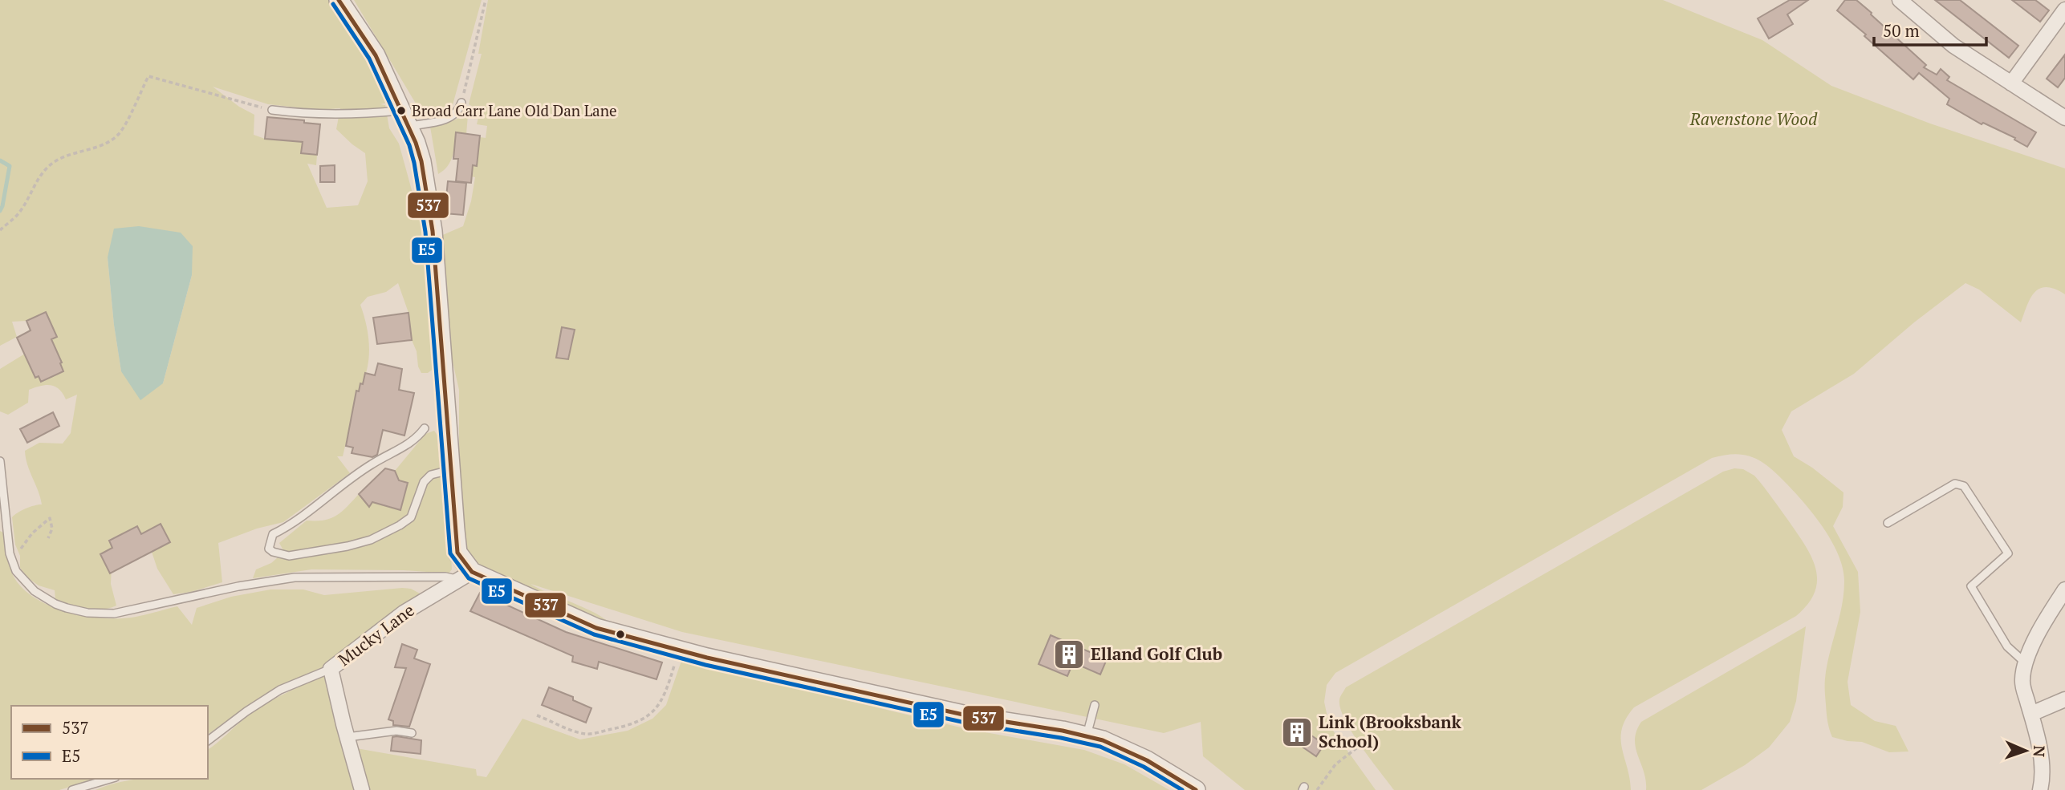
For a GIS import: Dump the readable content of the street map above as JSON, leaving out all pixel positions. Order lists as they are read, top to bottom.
{
  "streets": {
    "street": ["Mucky Lane"]
  },
  "parks": ["Ravenstone Wood"],
  "places": {
    "other": ["Broad Carr Lane Old Dan Lane"],
    "building": ["Elland Golf Club", "Link (Brooksbank School)"]
  },
  "lines": ["transit line 537", "transit line E5"],
  "legend": ["537", "E5"],
  "scale_bar": "50 m",
  "north": "right"
}
